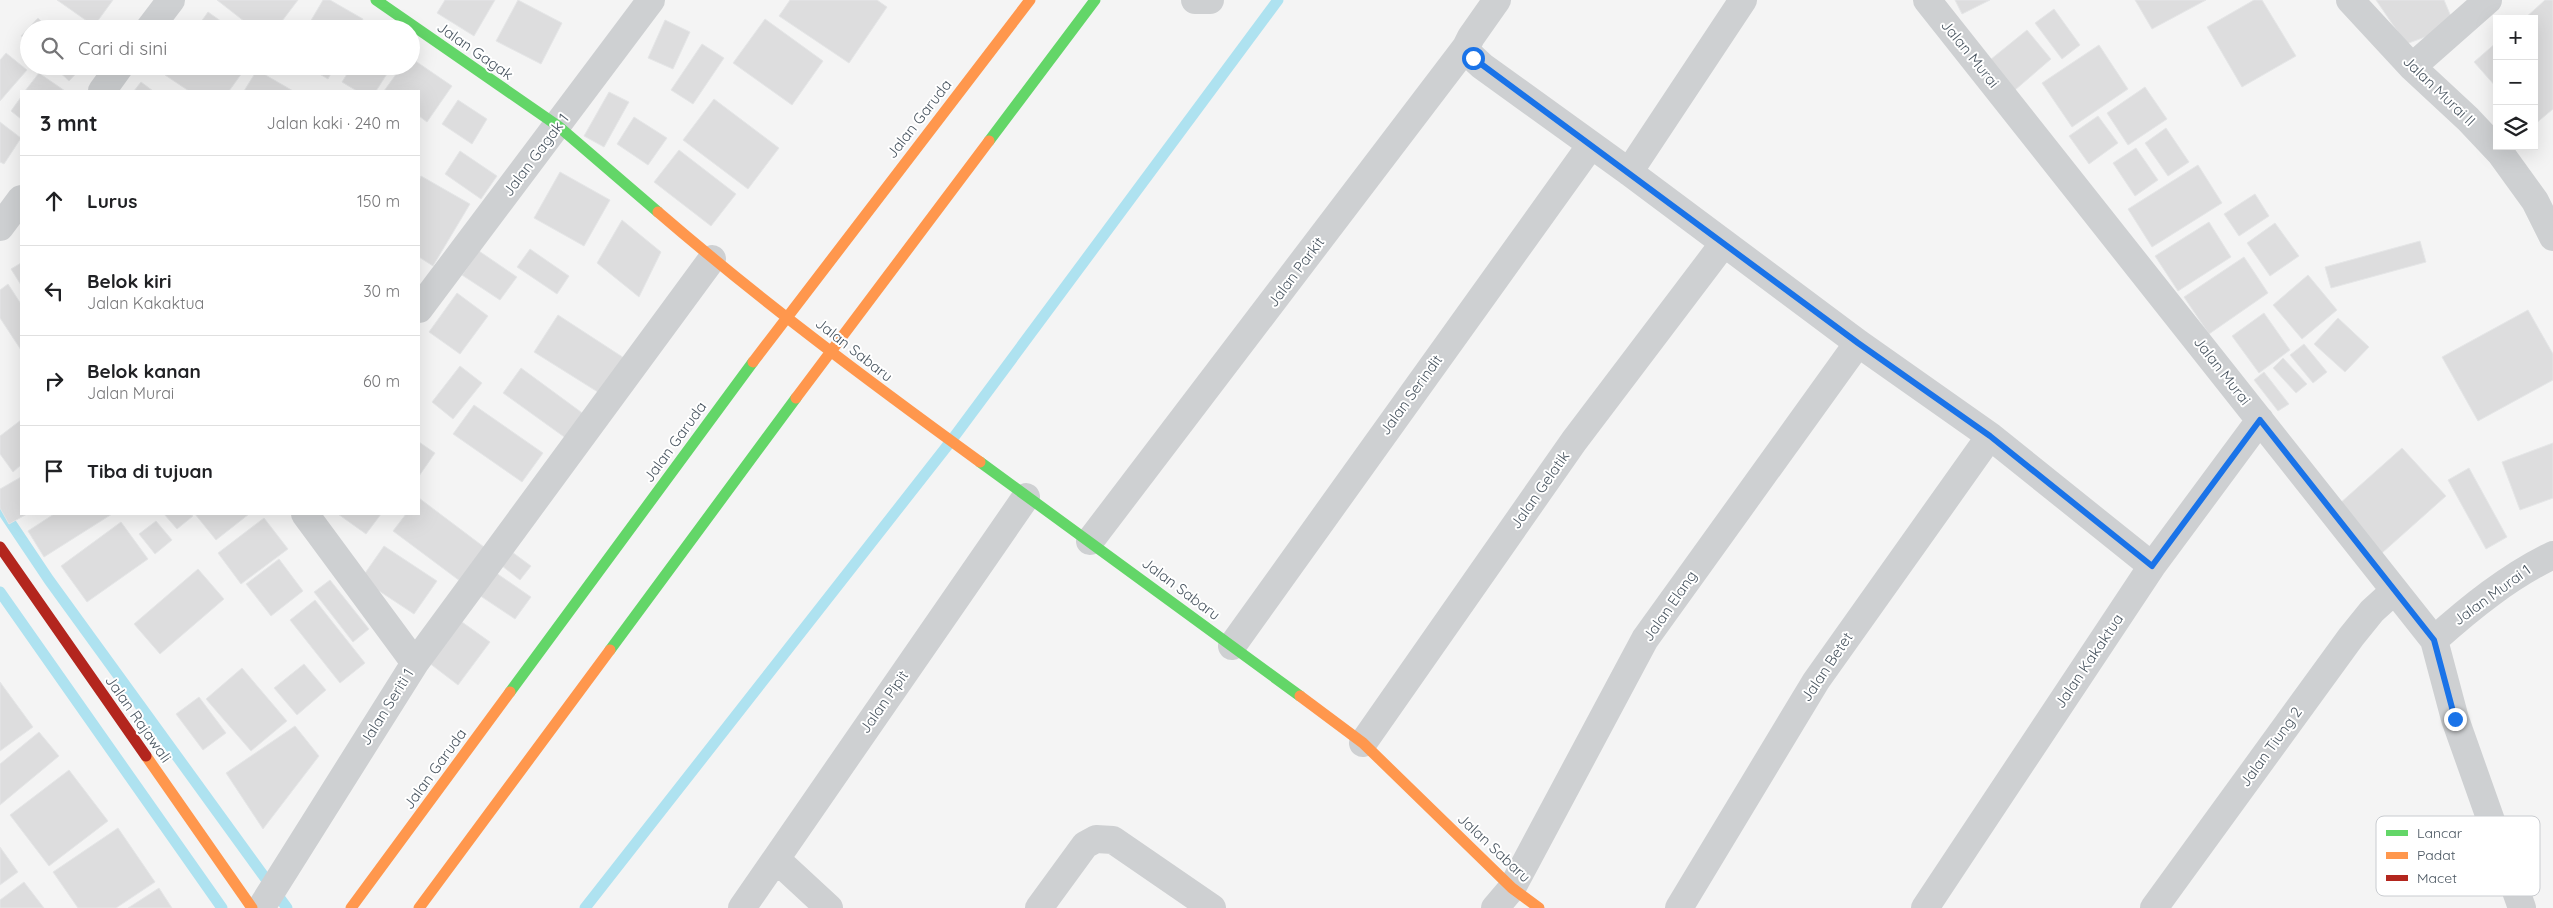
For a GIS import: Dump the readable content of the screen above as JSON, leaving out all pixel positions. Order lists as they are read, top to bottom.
{
  "streets": {
    "main road": [
      "Jalan Gagak",
      "Jalan Garuda",
      "Jalan Sabaru",
      "Jalan Rajawali"
    ],
    "street": [
      "Jalan Murai",
      "Jalan Murai II",
      "Jalan Gagak 1",
      "Jalan Parkit",
      "Jalan Serindit",
      "Jalan Gelatik",
      "Jalan Murai 1",
      "Jalan Elang",
      "Jalan Kakaktua",
      "Jalan Betet",
      "Jalan Pipit",
      "Jalan Seriti 1",
      "Jalan Tiung 2"
    ]
  },
  "crossings": [
    ["Jalan Gagak", "Jalan Gagak 1"],
    ["Jalan Gagak", "Jalan Sabaru"],
    ["Jalan Murai", "Jalan Murai 1"],
    ["Jalan Murai", "Jalan Kakaktua"],
    ["Jalan Murai", "Jalan Tiung 2"],
    ["Jalan Garuda", "Jalan Sabaru"],
    ["Jalan Parkit", "Jalan Sabaru"],
    ["Jalan Sabaru", "Jalan Serindit"],
    ["Jalan Sabaru", "Jalan Gelatik"],
    ["Jalan Sabaru", "Jalan Elang"],
    ["Jalan Sabaru", "Jalan Pipit"]
  ],
  "legend": ["Lancar", "Padat", "Macet"],
  "page": {
    "map_buttons": ["+", "−"],
    "search": "Cari di sini",
    "heading": ["3 mnt", "Jalan kaki · 240 m"],
    "list": [
      ["Lurus", "150 m"],
      ["Belok kiri", "Jalan Kakaktua", "30 m"],
      ["Belok kanan", "Jalan Murai", "60 m"],
      "Tiba di tujuan"
    ]
  }
}
